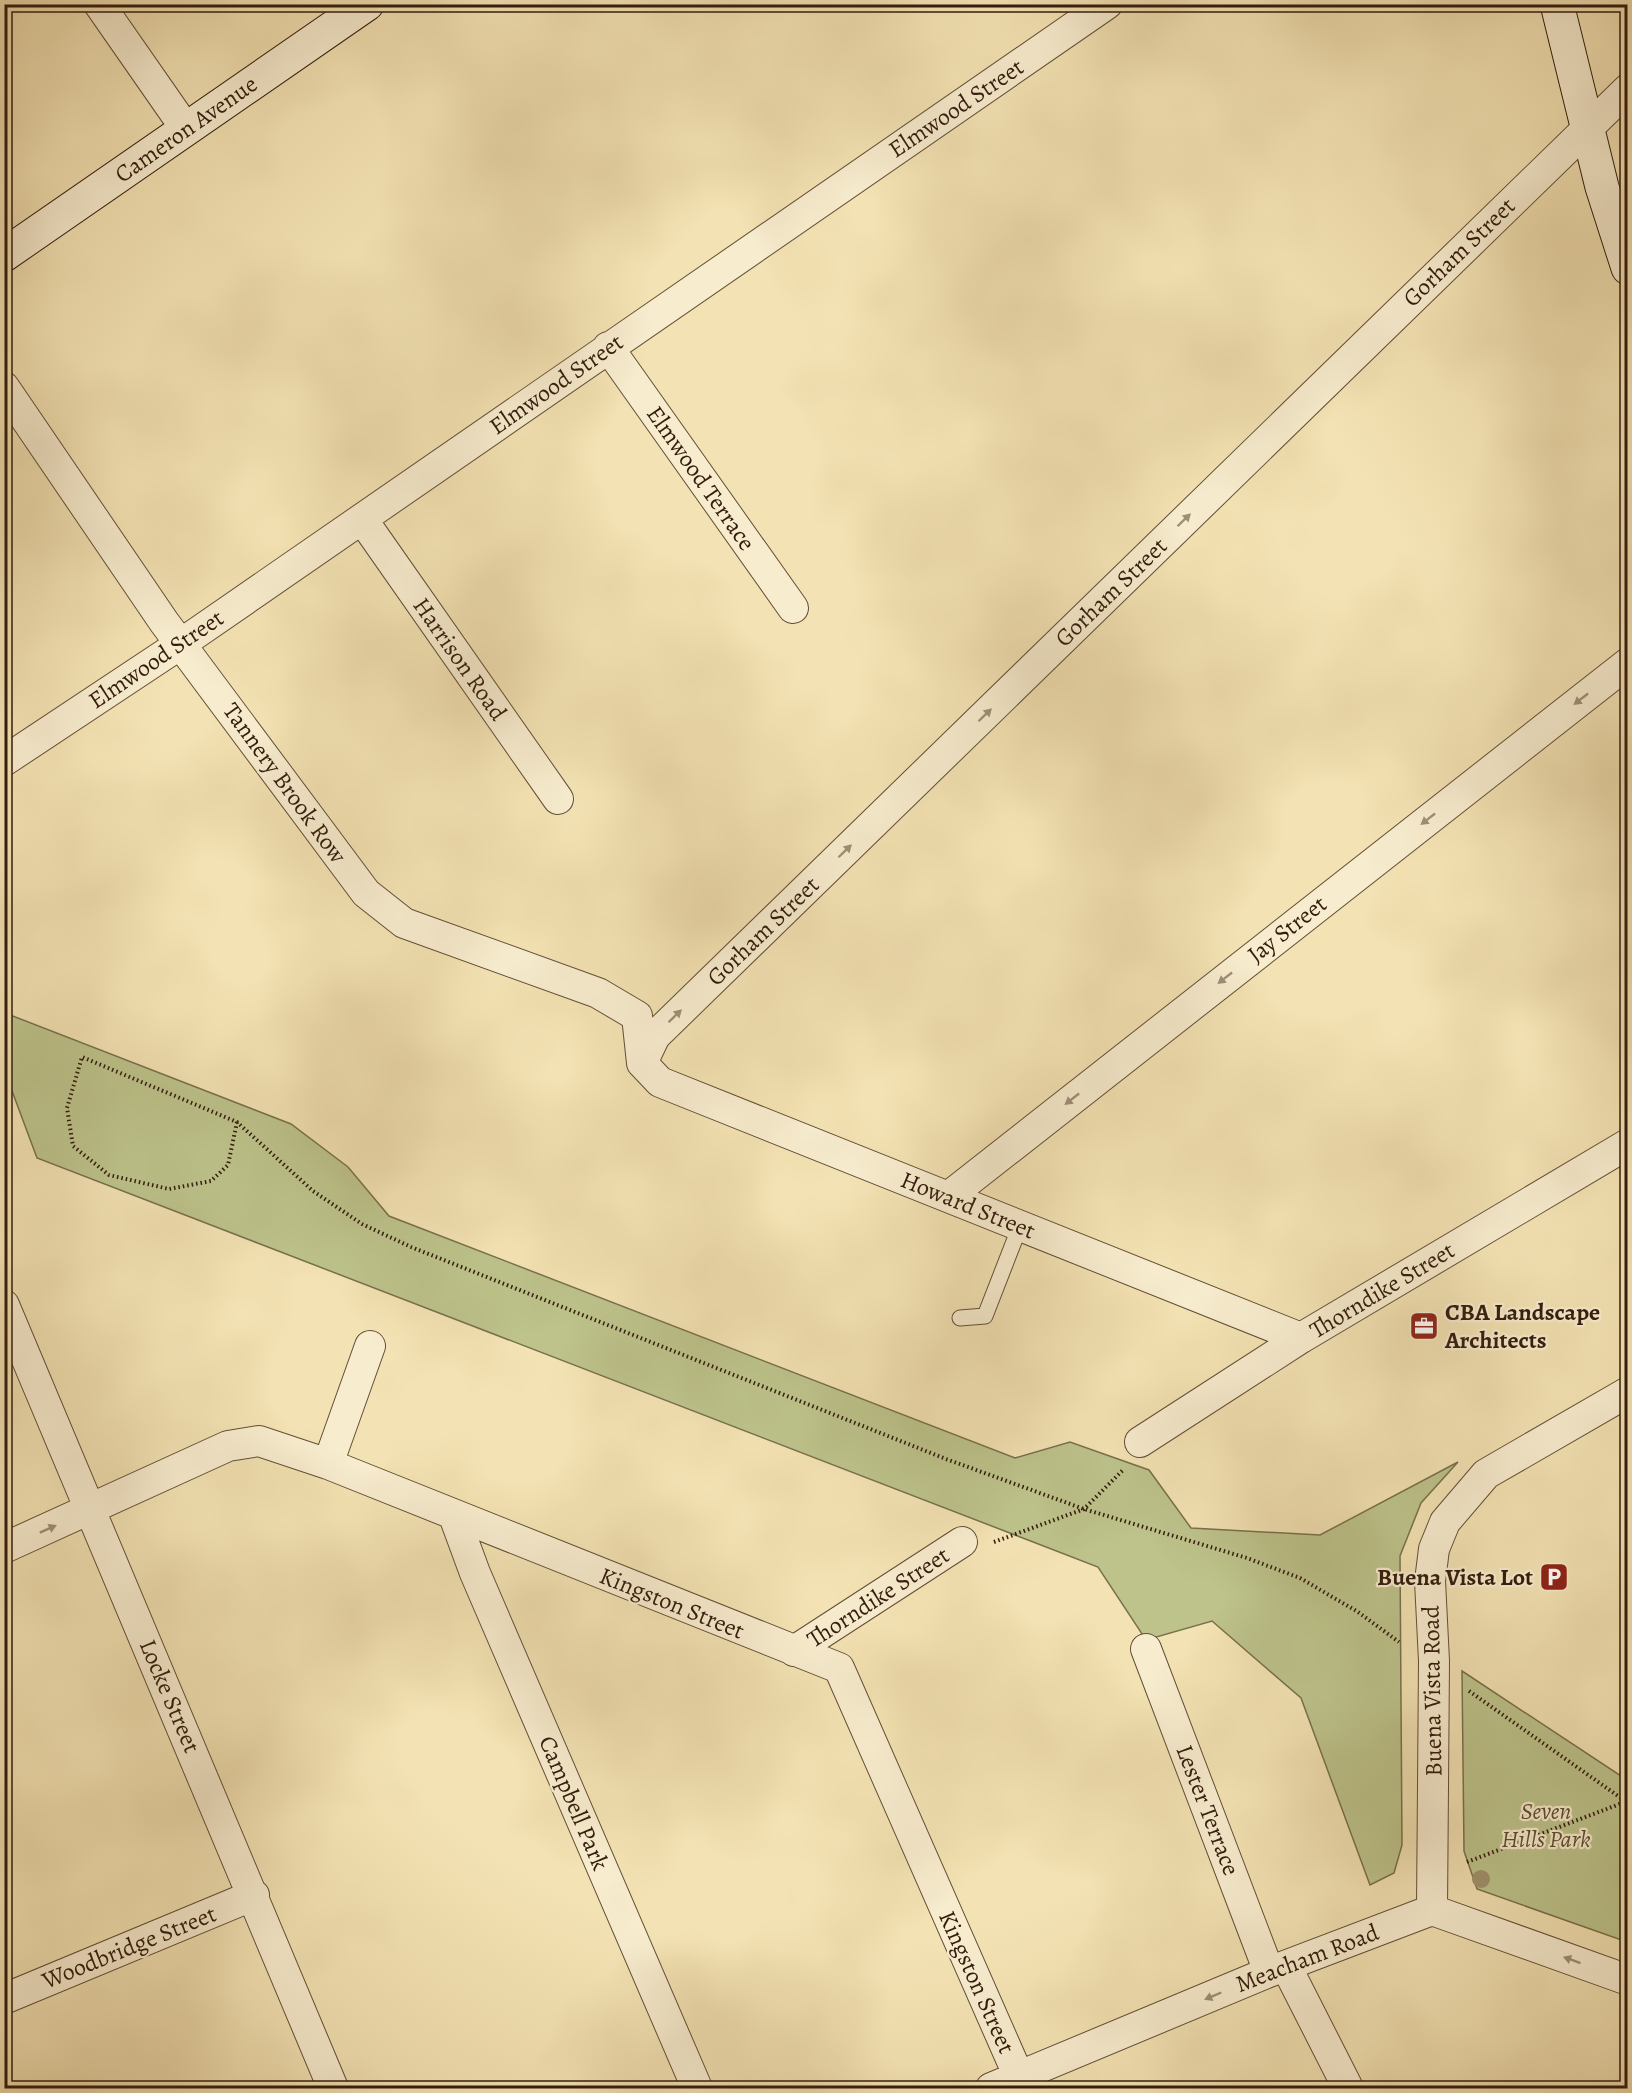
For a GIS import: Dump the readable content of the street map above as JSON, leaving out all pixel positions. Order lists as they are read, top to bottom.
{
  "streets": {
    "street": [
      "Elmwood Street",
      "Cameron Avenue",
      "Gorham Street",
      "Elmwood Terrace",
      "Harrison Road",
      "Tannery Brook Row",
      "Jay Street",
      "Howard Street",
      "Thorndike Street",
      "Kingston Street",
      "Buena Vista Road",
      "Locke Street",
      "Campbell Park",
      "Lester Terrace",
      "Woodbridge Street",
      "Meacham Road"
    ]
  },
  "crossings": [
    ["Elmwood Street", "Elmwood Terrace"],
    ["Elmwood Street", "Harrison Road"],
    ["Elmwood Street", "Tannery Brook Row"],
    ["Gorham Street", "Tannery Brook Row"],
    ["Gorham Street", "Howard Street"],
    ["Tannery Brook Row", "Howard Street"],
    ["Jay Street", "Howard Street"],
    ["Howard Street", "Thorndike Street"],
    ["Thorndike Street", "Kingston Street"],
    ["Kingston Street", "Locke Street"],
    ["Kingston Street", "Campbell Park"],
    ["Kingston Street", "Meacham Road"],
    ["Buena Vista Road", "Meacham Road"],
    ["Locke Street", "Woodbridge Street"],
    ["Lester Terrace", "Meacham Road"]
  ],
  "one_way": ["Gorham Street", "Jay Street", "Meacham Road"],
  "parks": ["Seven Hills Park"],
  "places": {
    "office": ["CBA Landscape Architects"],
    "parking": ["Buena Vista Lot"]
  }
}
